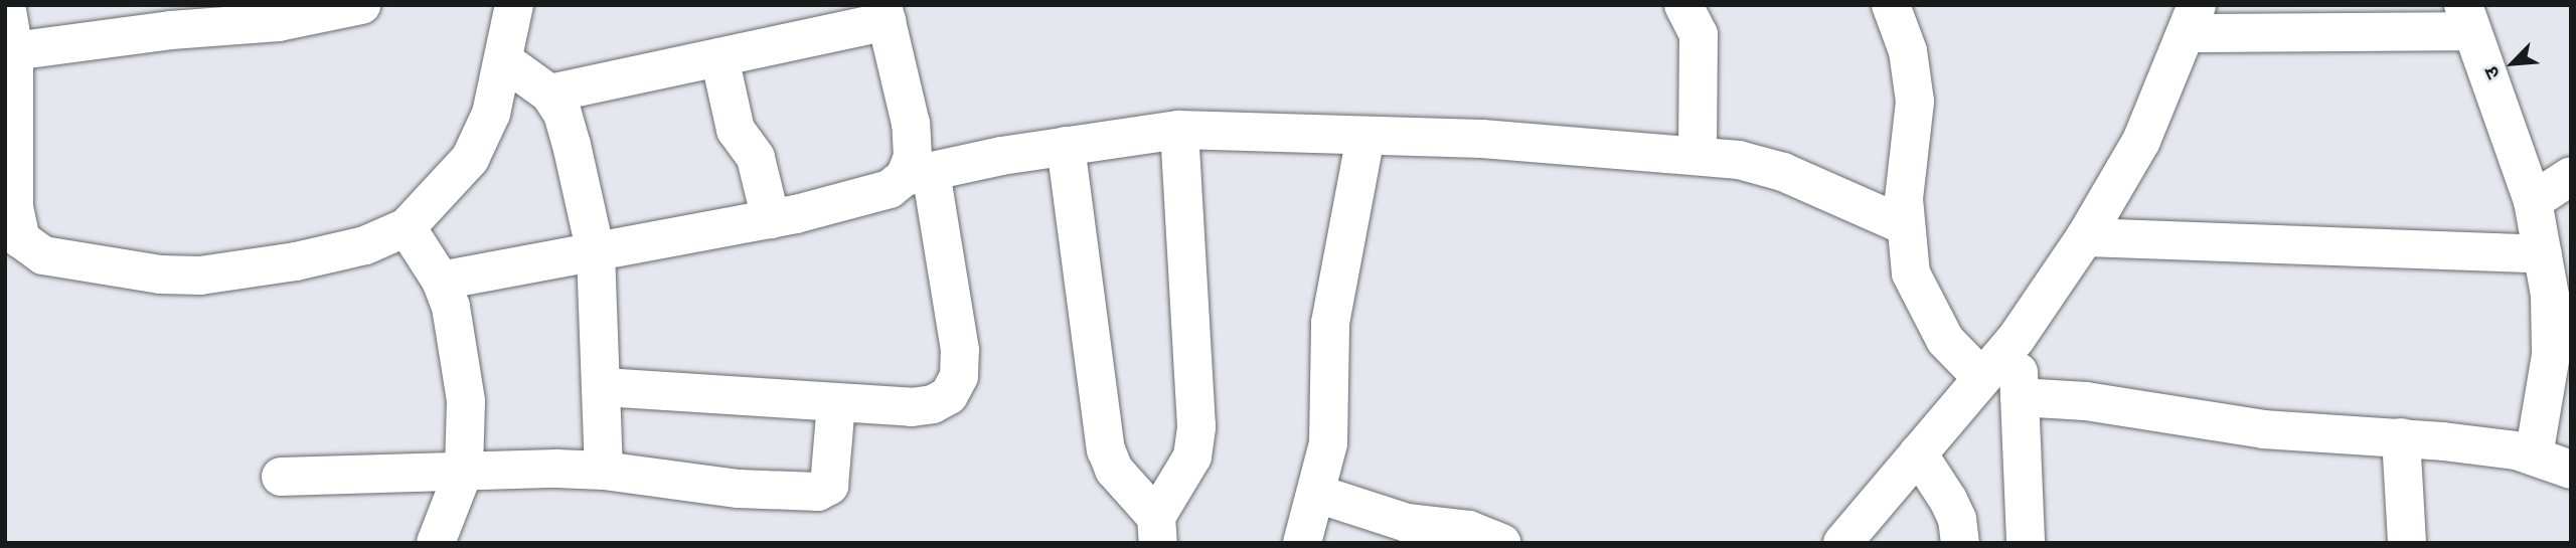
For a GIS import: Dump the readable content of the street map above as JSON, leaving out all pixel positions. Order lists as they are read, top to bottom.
{
  "north": "bottom left"
}
